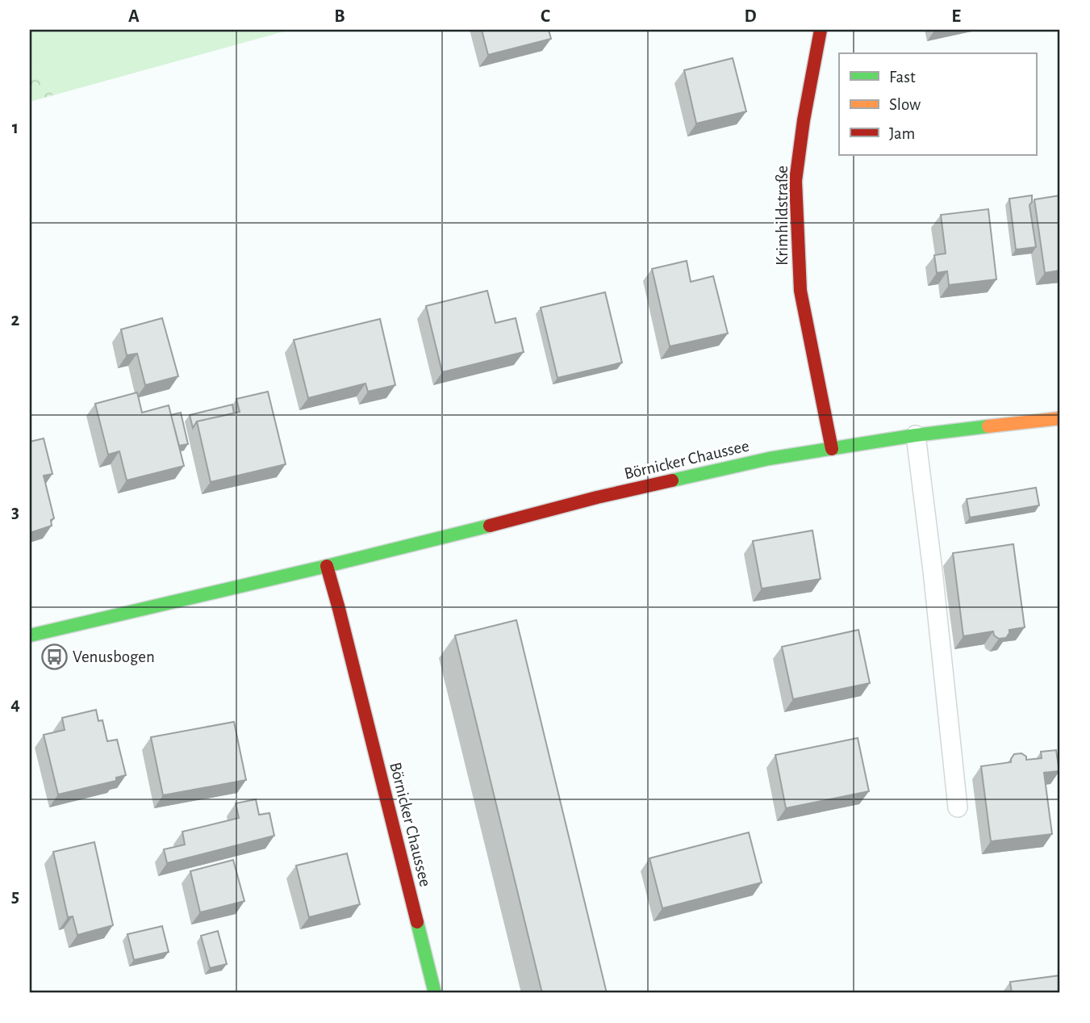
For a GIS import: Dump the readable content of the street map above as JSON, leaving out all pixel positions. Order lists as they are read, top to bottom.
{
  "streets": {
    "main road": ["Krimhildstraße", "Börnicker Chaussee"]
  },
  "crossings": [
    ["Krimhildstraße", "Börnicker Chaussee"]
  ],
  "places": {
    "bus stop": ["Venusbogen"]
  },
  "legend": ["Fast", "Slow", "Jam"],
  "grid": {
    "columns": [
      "A",
      "B",
      "C",
      "D",
      "E"
    ],
    "rows": [
      "1",
      "2",
      "3",
      "4",
      "5"
    ]
  }
}
